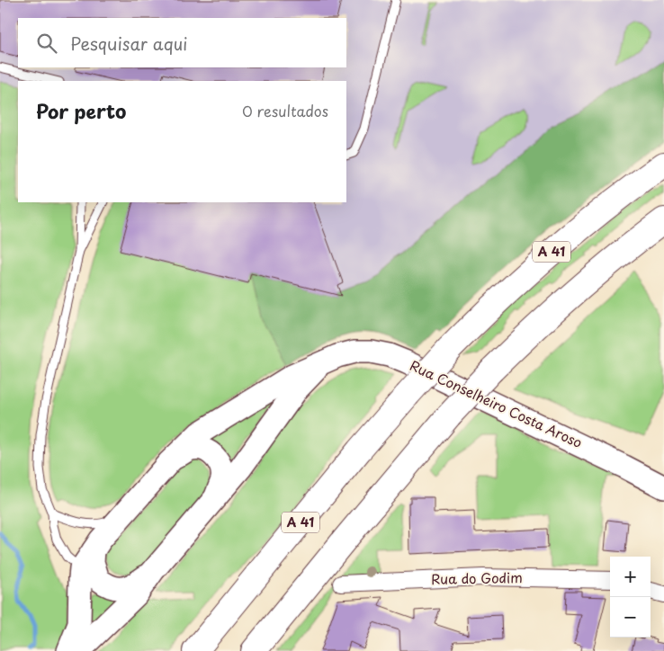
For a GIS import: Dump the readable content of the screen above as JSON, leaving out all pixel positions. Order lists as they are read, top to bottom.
{
  "streets": {
    "highway": ["A 41"],
    "main road": ["Rua Conselheiro Costa Aroso"],
    "street": ["Rua do Godim"]
  },
  "page": {
    "search": "Pesquisar aqui",
    "heading": ["Por perto", "0 resultados"],
    "map_buttons": ["+", "−"]
  }
}
